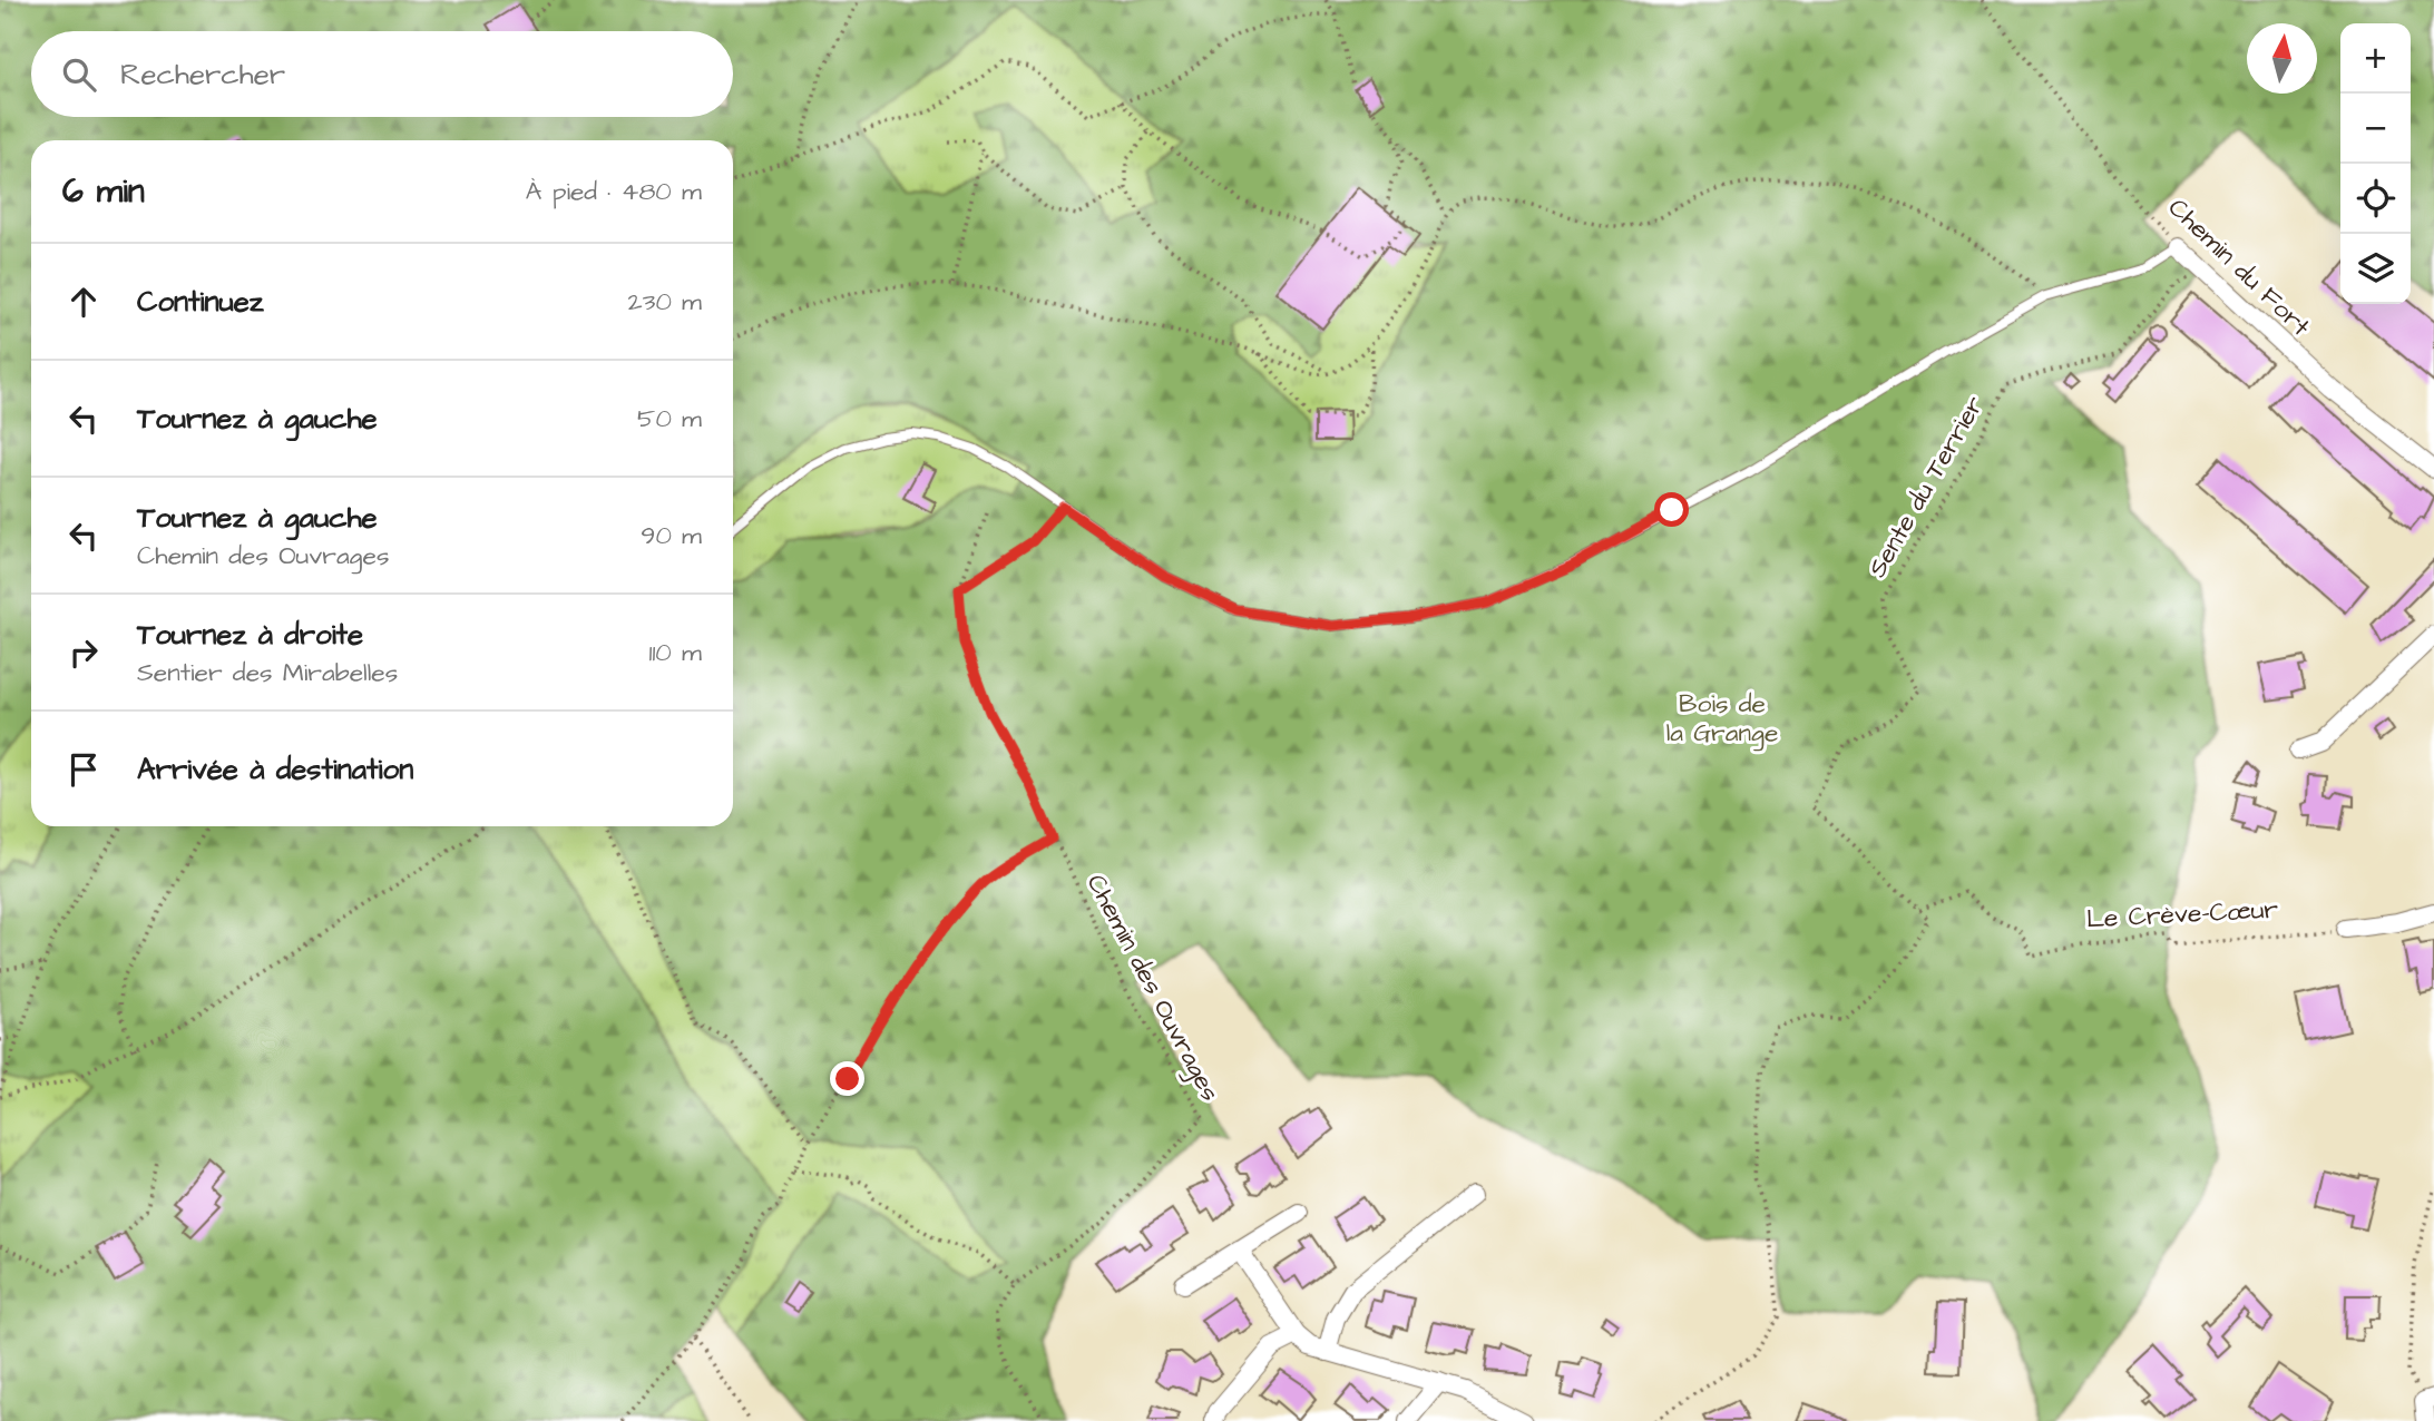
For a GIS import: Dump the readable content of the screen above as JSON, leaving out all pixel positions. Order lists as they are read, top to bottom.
{
  "streets": {
    "street": ["Chemin du Fort"],
    "path": ["Sente du Terrier", "Le Crève-Cœur", "Chemin des Ouvrages"]
  },
  "crossings": [
    ["Chemin du Fort", "Sente du Terrier"],
    ["Sente du Terrier", "Le Crève-Cœur"]
  ],
  "parks": ["Bois de la Grange"],
  "north": "top",
  "page": {
    "map_buttons": ["+", "−"],
    "search": "Rechercher",
    "heading": ["6 min", "À pied · 480 m"],
    "list": [
      ["Continuez", "230 m"],
      ["Tournez à gauche", "50 m"],
      ["Tournez à gauche", "Chemin des Ouvrages", "90 m"],
      ["Tournez à droite", "Sentier des Mirabelles", "110 m"],
      "Arrivée à destination"
    ]
  }
}
